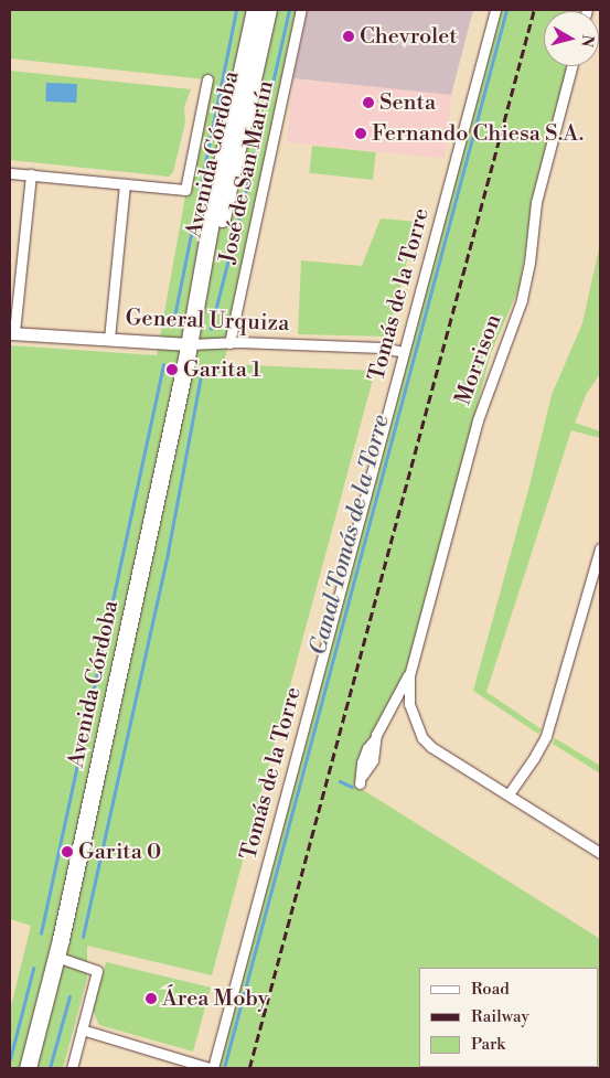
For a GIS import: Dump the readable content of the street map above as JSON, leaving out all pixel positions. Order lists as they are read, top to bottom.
{
  "streets": {
    "main road": ["Avenida Córdoba"],
    "street": [
      "José de San Martín",
      "Tomás de la Torre",
      "General Urquiza",
      "Morrison"
    ]
  },
  "crossings": [
    ["Avenida Córdoba", "General Urquiza"],
    ["José de San Martín", "General Urquiza"],
    ["Tomás de la Torre", "General Urquiza"]
  ],
  "water": ["Canal Tomás de la Torre"],
  "places": [
    "Chevrolet",
    "Senta",
    "Fernando Chiesa S.A.",
    "Garita 1",
    "Garita 0",
    "Área Moby"
  ],
  "legend": ["Road", "Railway", "Park"],
  "north": "right"
}
